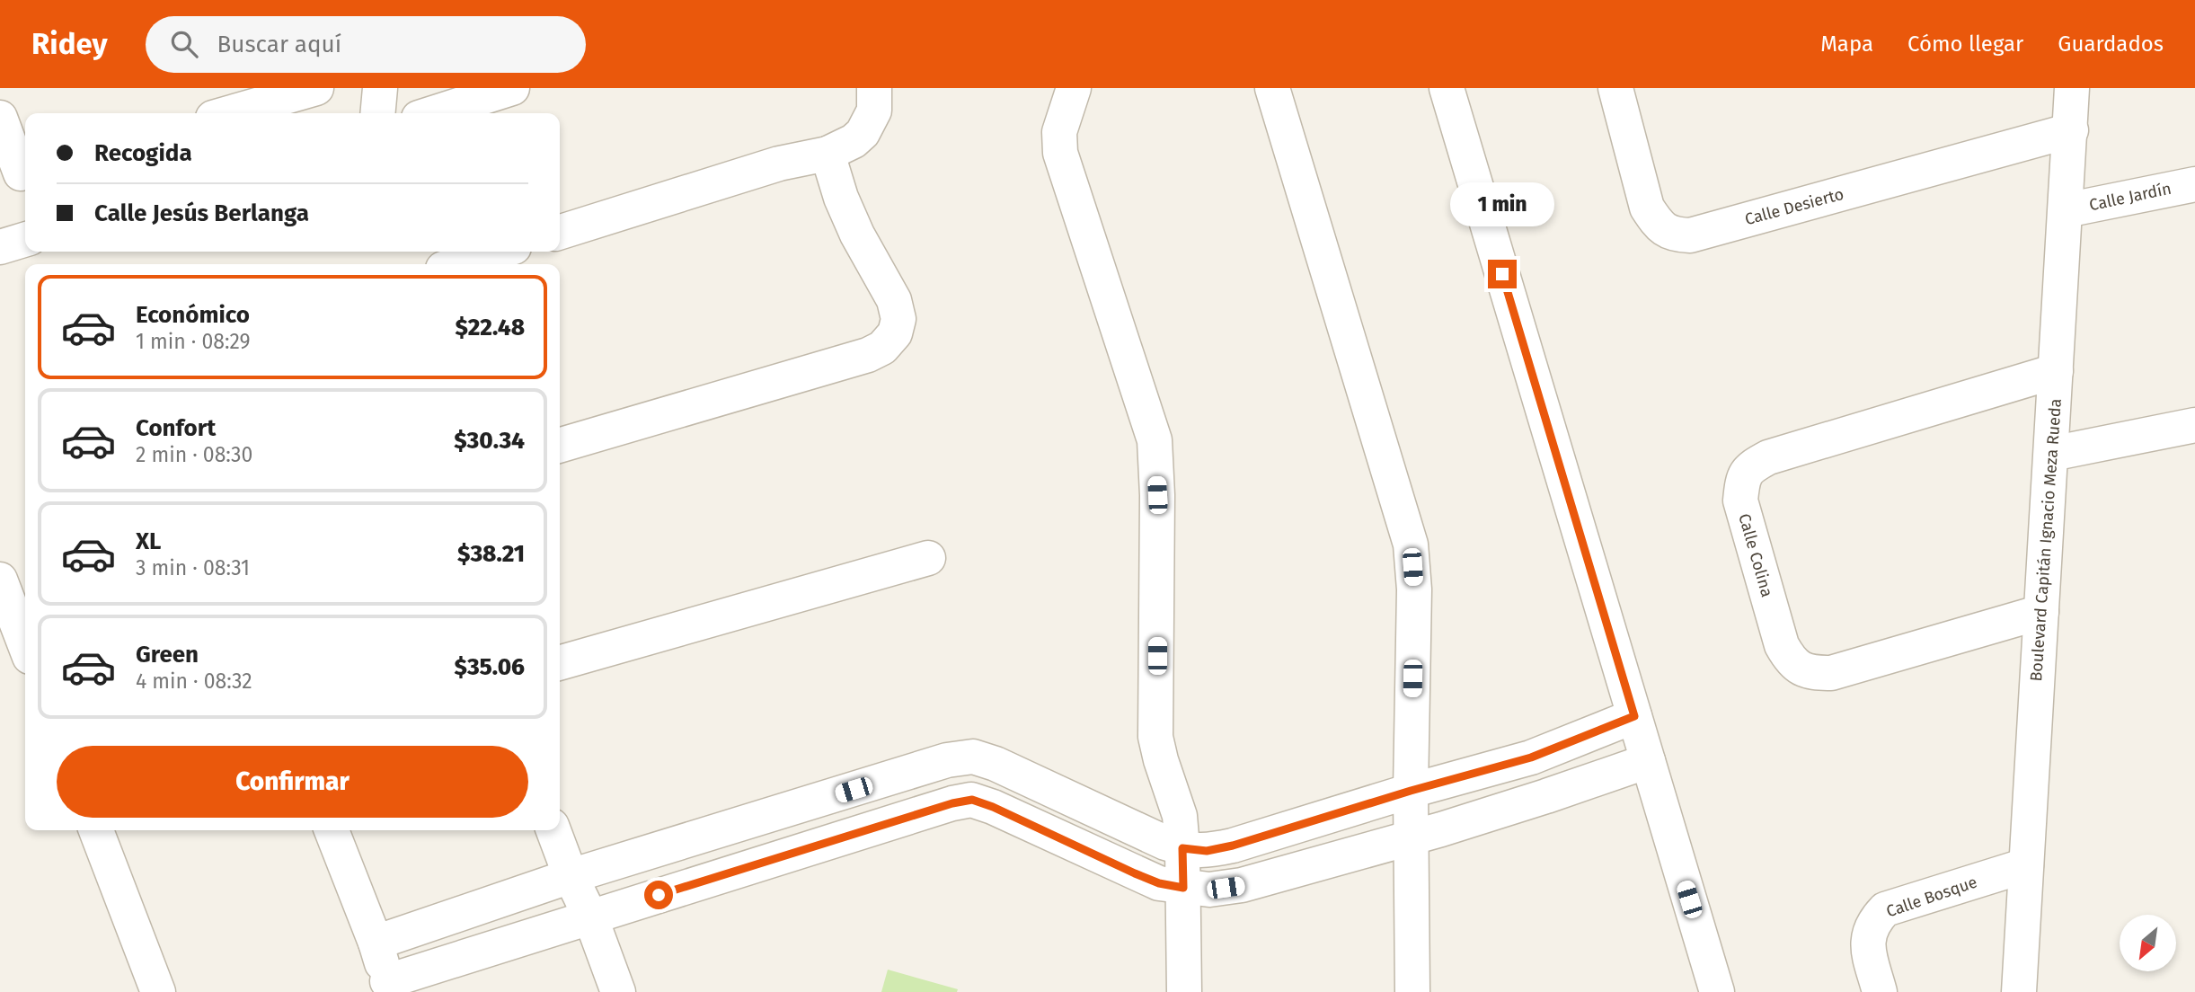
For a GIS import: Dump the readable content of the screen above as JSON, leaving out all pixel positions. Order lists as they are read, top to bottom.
{
  "streets": {
    "street": [
      "Calle Jardín",
      "Calle Desierto",
      "Boulevard Capitán Ignacio Meza Rueda",
      "Calle Colina",
      "Calle Bosque"
    ]
  },
  "crossings": [
    ["Calle Jardín", "Boulevard Capitán Ignacio Meza Rueda"],
    ["Calle Desierto", "Boulevard Capitán Ignacio Meza Rueda"],
    ["Boulevard Capitán Ignacio Meza Rueda", "Calle Colina"],
    ["Boulevard Capitán Ignacio Meza Rueda", "Calle Bosque"]
  ],
  "north": "bottom left",
  "page": {
    "header": "Ridey",
    "search": "Buscar aquí",
    "nav": ["Mapa", "Cómo llegar", "Guardados"],
    "banner": ["Recogida", "Calle Jesús Berlanga"],
    "bubble": "1 min",
    "list": [
      {
        "name": "Económico",
        "note": "1 min · 08:29",
        "value": "$22.48"
      },
      {
        "name": "Confort",
        "note": "2 min · 08:30",
        "value": "$30.34"
      },
      {
        "name": "XL",
        "note": "3 min · 08:31",
        "value": "$38.21"
      },
      {
        "name": "Green",
        "note": "4 min · 08:32",
        "value": "$35.06"
      }
    ],
    "buttons": "Confirmar"
  }
}
